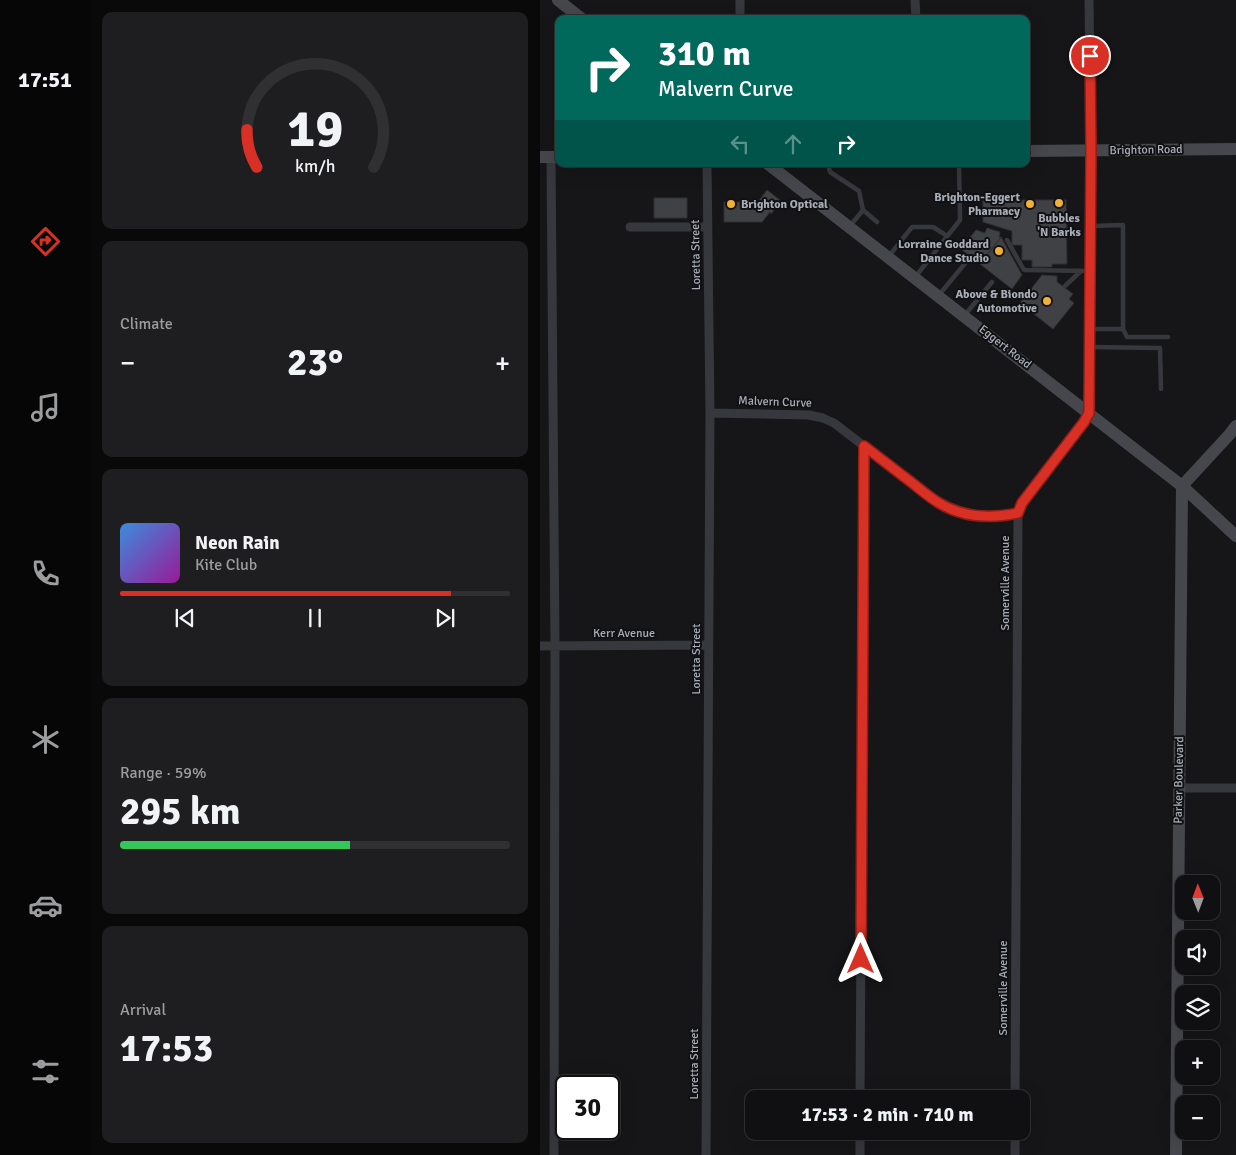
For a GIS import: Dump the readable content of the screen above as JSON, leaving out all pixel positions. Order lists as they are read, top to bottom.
{
  "streets": {
    "street": [
      "Brighton Road",
      "Loretta Street",
      "Eggert Road",
      "Malvern Curve",
      "Somerville Avenue",
      "Kerr Avenue",
      "Parker Boulevard"
    ]
  },
  "crossings": [
    ["Loretta Street", "Malvern Curve"],
    ["Loretta Street", "Kerr Avenue"],
    ["Eggert Road", "Parker Boulevard"],
    ["Malvern Curve", "Somerville Avenue"]
  ],
  "places": [
    "Bubbles 'N Barks",
    "Brighton Optical",
    "Brighton-Eggert Pharmacy",
    "Lorraine Goddard Dance Studio",
    "Above & Biondo Automotive"
  ],
  "north": "top",
  "page": {
    "tabs": "17:51",
    "turn": ["310 m", "Malvern Curve"],
    "tile": [
      "Climate",
      ["Range · 59%", "295 km"],
      ["Arrival", "17:53"]
    ],
    "heat": ["−", "23°", "+"],
    "song": ["Neon Rain", "Kite Club"],
    "map_buttons": ["+", "−"],
    "limit": "30",
    "trip": "17:53 · 2 min · 710 m",
    "gauge": ["19", "km/h"]
  }
}
